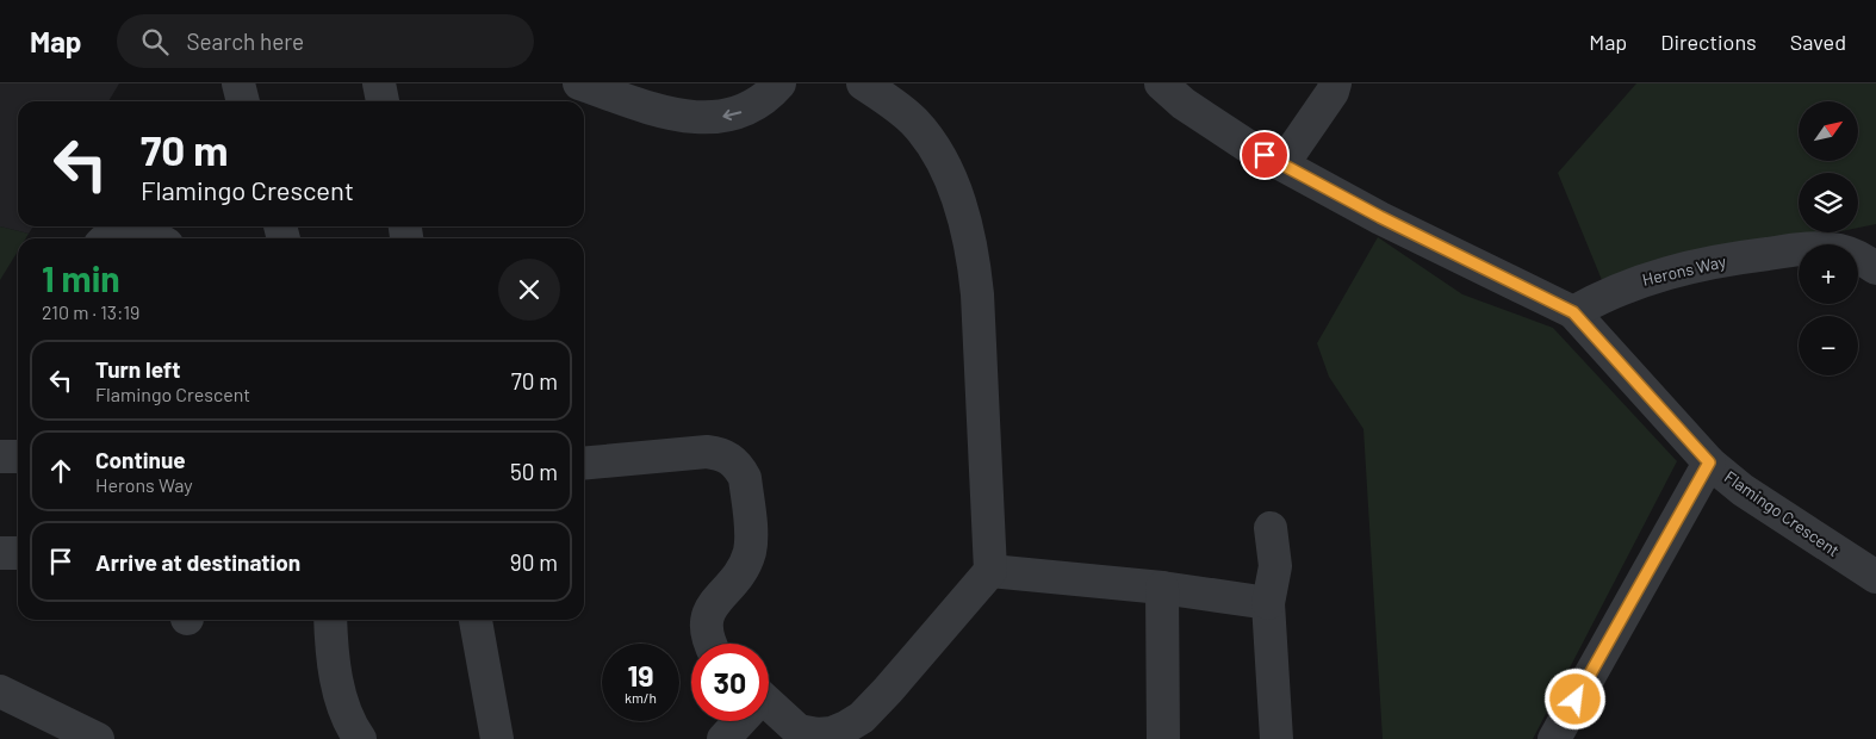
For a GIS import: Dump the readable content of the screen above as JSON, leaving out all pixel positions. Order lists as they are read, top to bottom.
{
  "streets": {
    "street": ["Herons Way", "Flamingo Crescent"]
  },
  "crossings": [
    ["Herons Way", "Flamingo Crescent"]
  ],
  "north": "top right",
  "page": {
    "header": "Map",
    "search": "Search here",
    "nav": ["Map", "Directions", "Saved"],
    "map_buttons": ["+", "−"],
    "turn": ["70 m", "Flamingo Crescent"],
    "heading": ["1 min", "210 m · 13:19"],
    "list": [
      {
        "name": "Turn left",
        "note": "Flamingo Crescent",
        "value": "70 m"
      },
      {
        "name": "Continue",
        "note": "Herons Way",
        "value": "50 m"
      },
      {
        "name": "Arrive at destination",
        "value": "90 m"
      }
    ],
    "speed": "19 km/h",
    "limit": "30"
  }
}
